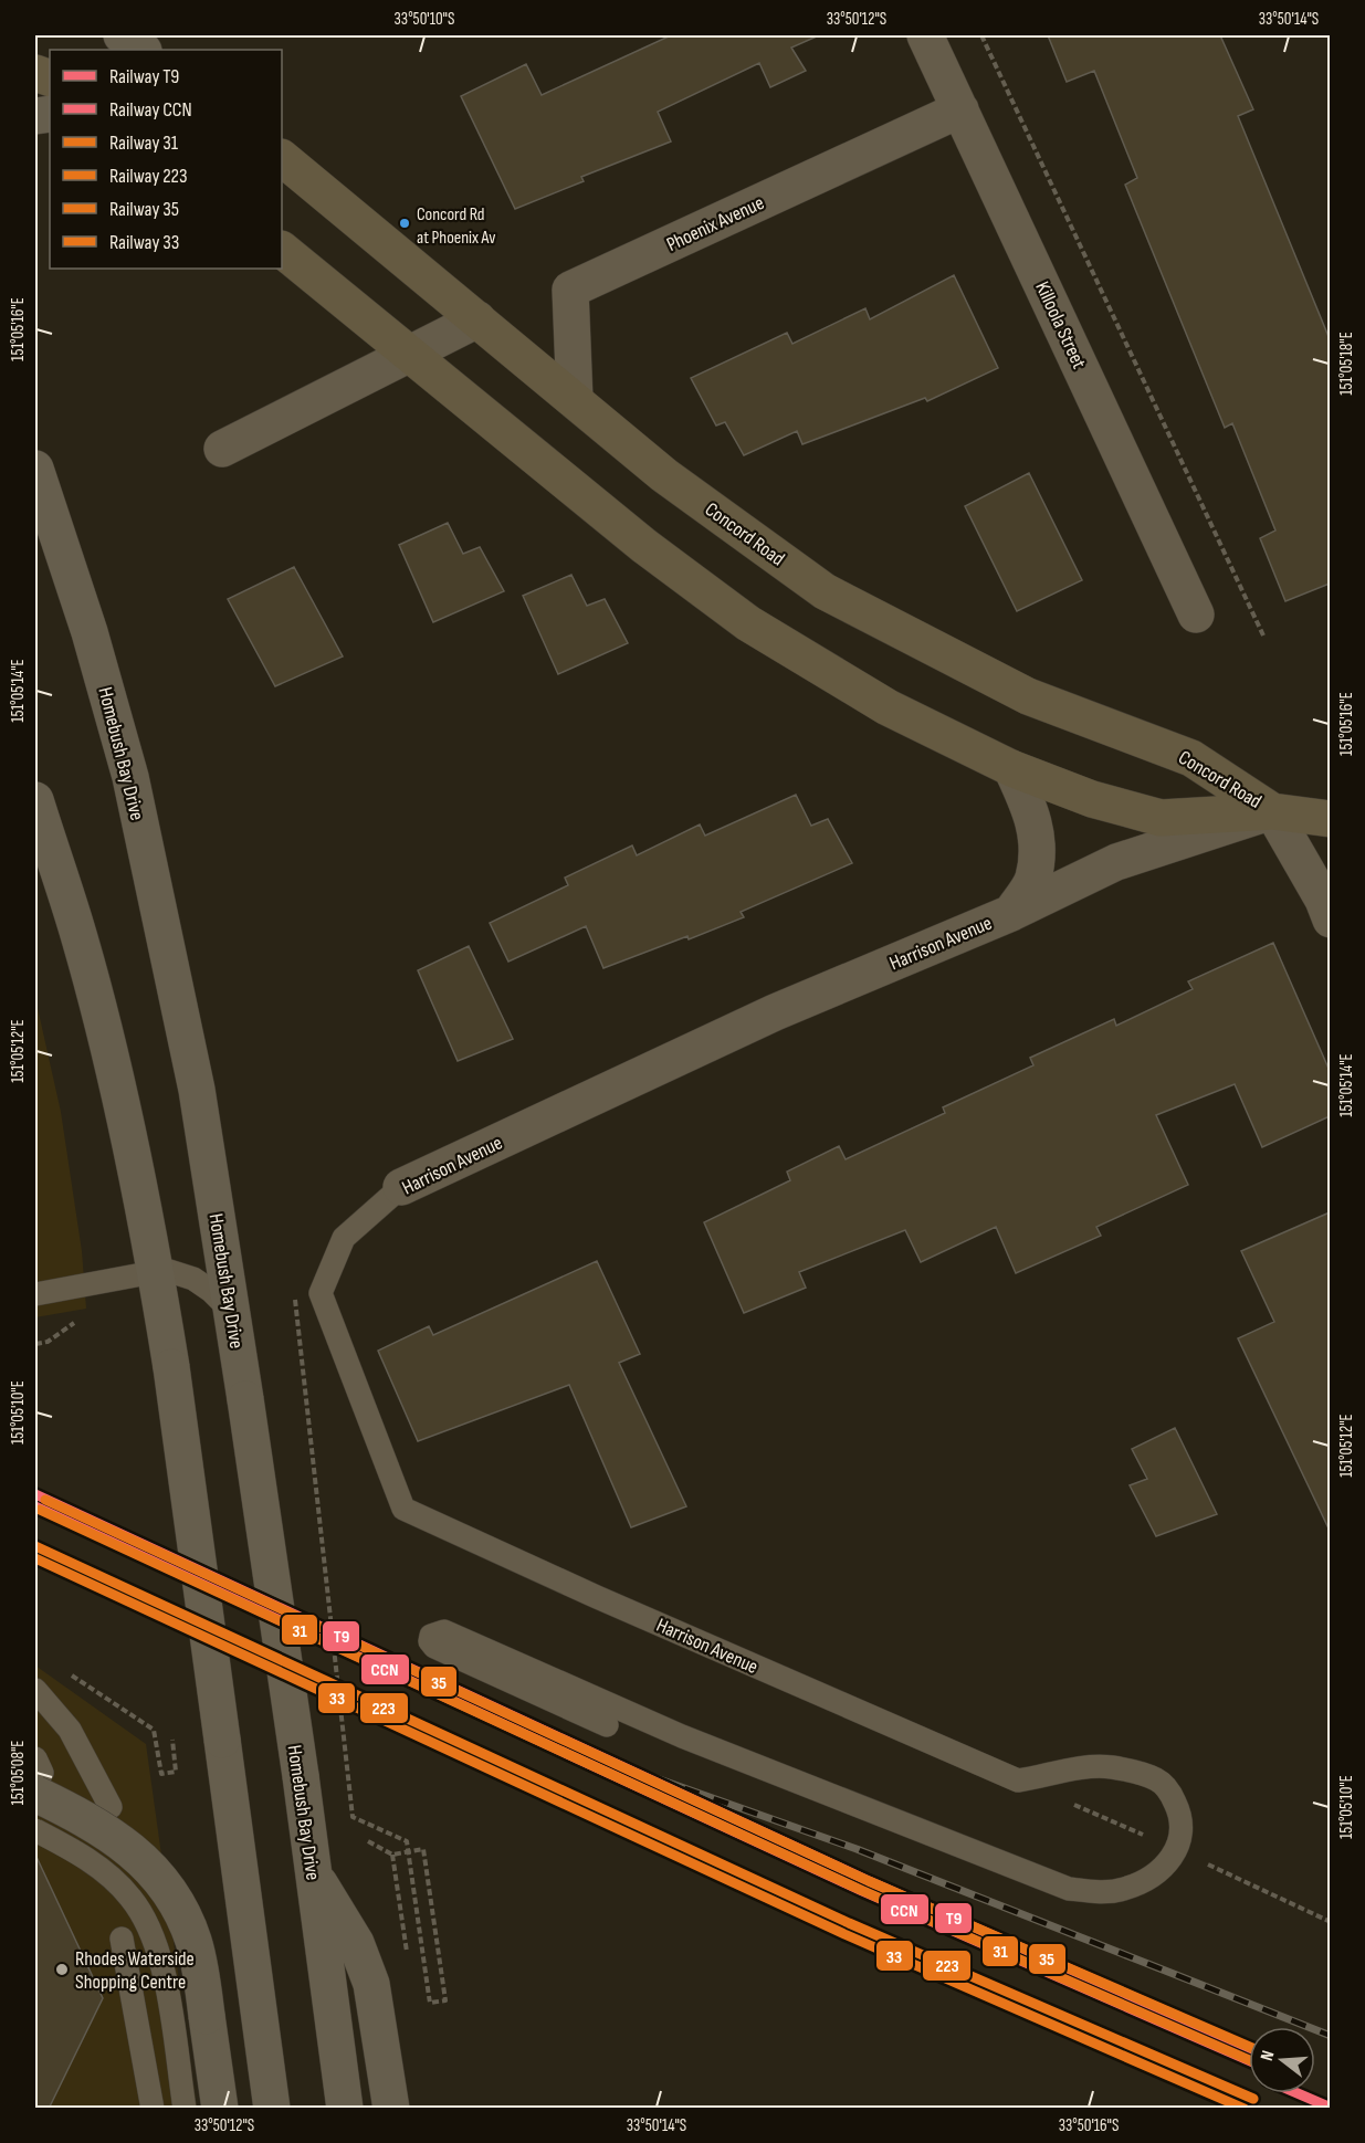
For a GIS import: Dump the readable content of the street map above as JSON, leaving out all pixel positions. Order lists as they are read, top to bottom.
{
  "streets": {
    "highway": ["Homebush Bay Drive"],
    "main road": ["Concord Road"],
    "street": ["Phoenix Avenue", "Killoola Street", "Harrison Avenue"]
  },
  "crossings": [
    ["Phoenix Avenue", "Killoola Street"],
    ["Phoenix Avenue", "Concord Road"],
    ["Concord Road", "Harrison Avenue"]
  ],
  "places": ["Concord Rd at Phoenix Av", "Rhodes Waterside Shopping Centre"],
  "lines": [
    "rail line T9",
    "rail line 35",
    "rail line CCN",
    "rail line 31",
    "rail line 223",
    "rail line 33"
  ],
  "legend": [
    "Railway T9",
    "Railway CCN",
    "Railway 31",
    "Railway 223",
    "Railway 35",
    "Railway 33"
  ],
  "north": "left",
  "coordinates": [
    "33°50'10\"S",
    "33°50'12\"S",
    "33°50'14\"S",
    "151°05'16\"E",
    "151°05'18\"E",
    "151°05'14\"E",
    "151°05'12\"E",
    "151°05'10\"E",
    "151°05'08\"E",
    "33°50'16\"S"
  ]
}
